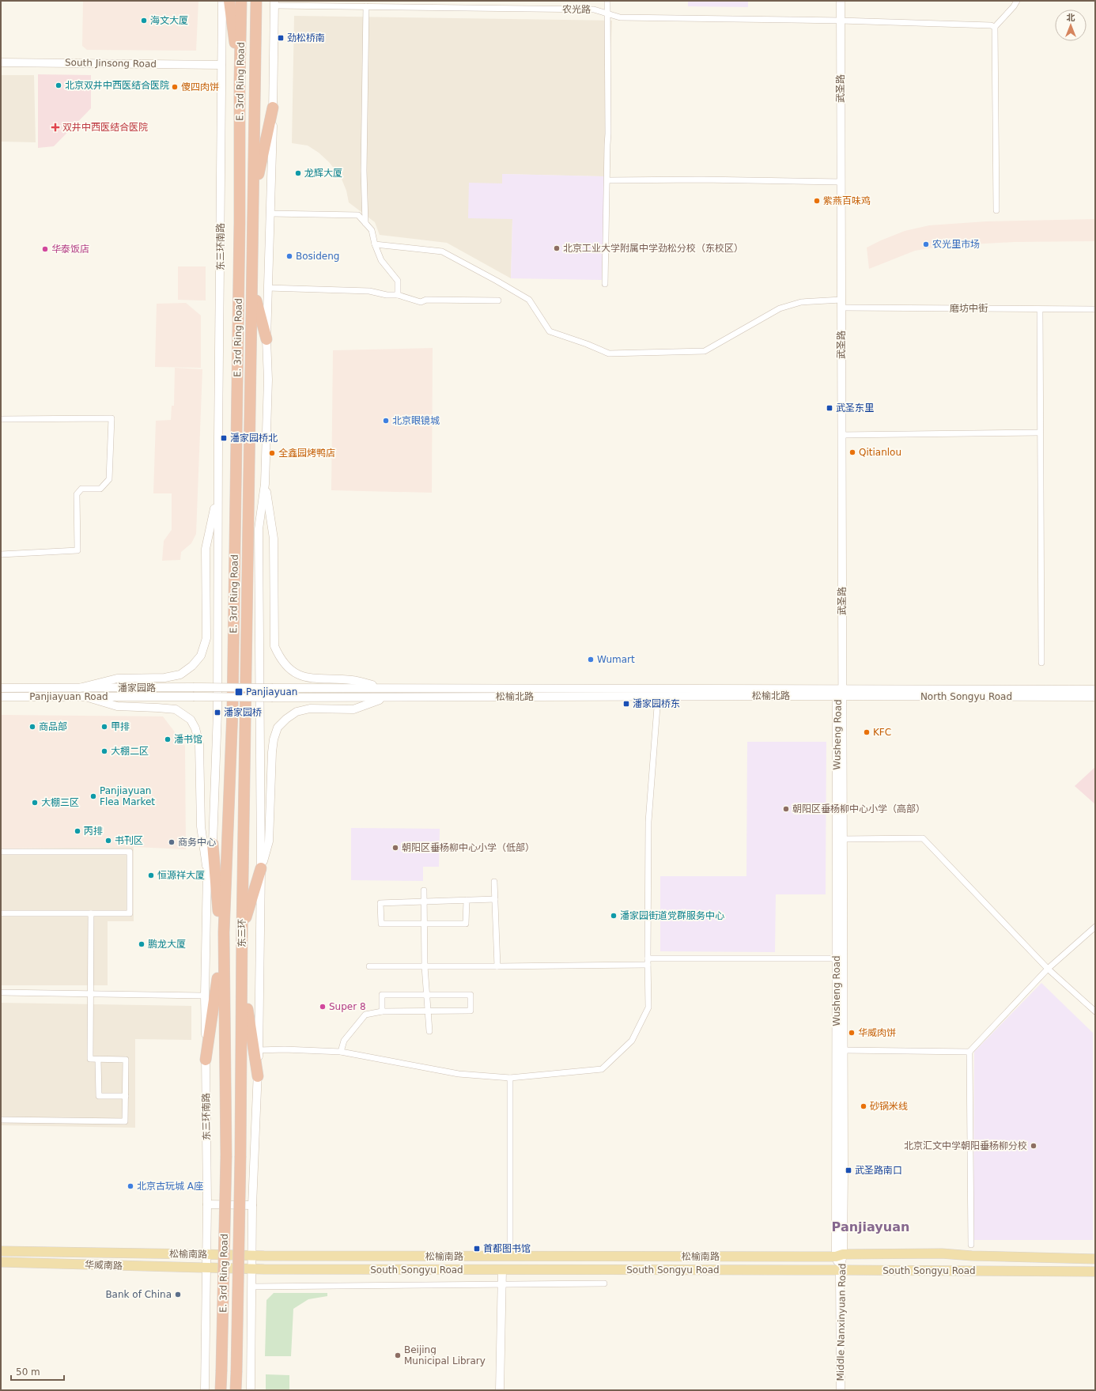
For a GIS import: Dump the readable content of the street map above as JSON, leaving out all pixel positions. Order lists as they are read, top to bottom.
{
  "streets": {
    "highway": ["E. 3rd Ring Road", "东三环"],
    "main road": ["松榆南路", "华威南路", "South Songyu Road"],
    "street": [
      "农光路",
      "South Jinsong Road",
      "武圣路",
      "东三环南路",
      "磨坊中街",
      "潘家园路",
      "松榆北路",
      "Panjiayuan Road",
      "North Songyu Road",
      "Wusheng Road",
      "Middle Nanxinyuan Road"
    ]
  },
  "crossings": [
    ["农光路", "武圣路"],
    ["South Jinsong Road", "东三环南路"],
    ["E. 3rd Ring Road", "东三环"],
    ["武圣路", "磨坊中街"],
    ["武圣路", "松榆北路"],
    ["武圣路", "North Songyu Road"],
    ["武圣路", "Wusheng Road"],
    ["东三环南路", "松榆南路"],
    ["东三环南路", "华威南路"],
    ["潘家园路", "松榆北路"],
    ["松榆北路", "Panjiayuan Road"],
    ["松榆北路", "North Songyu Road"],
    ["松榆北路", "Wusheng Road"],
    ["North Songyu Road", "Wusheng Road"],
    ["Wusheng Road", "松榆南路"],
    ["Wusheng Road", "South Songyu Road"],
    ["Wusheng Road", "Middle Nanxinyuan Road"],
    ["松榆南路", "South Songyu Road"],
    ["松榆南路", "Middle Nanxinyuan Road"],
    ["华威南路", "South Songyu Road"],
    ["South Songyu Road", "Middle Nanxinyuan Road"]
  ],
  "districts": ["Panjiayuan"],
  "places": {
    "other": [
      "海文大厦",
      "北京双井中西医结合医院",
      "傻四肉饼",
      "龙辉大厦",
      "紫燕百味鸡",
      "农光里市场",
      "北京工业大学附属中学劲松分校（东校区）",
      "华泰饭店",
      "Bosideng",
      "北京眼镜城",
      "Qitianlou",
      "全鑫园烤鸭店",
      "Wumart",
      "商品部",
      "甲排",
      "KFC",
      "潘书馆",
      "大棚二区",
      "Panjiayuan Flea Market",
      "大棚三区",
      "朝阳区垂杨柳中心小学（高部）",
      "丙排",
      "书刊区",
      "商务中心",
      "朝阳区垂杨柳中心小学（低部）",
      "恒源祥大厦",
      "潘家园街道党群服务中心",
      "鹏龙大厦",
      "Super 8",
      "华威肉饼",
      "砂锅米线",
      "北京汇文中学朝阳垂杨柳分校",
      "北京古玩城 A座",
      "Bank of China",
      "Beijing Municipal Library"
    ],
    "transit": [
      "劲松桥南",
      "武圣东里",
      "潘家园桥北",
      "Panjiayuan",
      "潘家园桥东",
      "潘家园桥",
      "武圣路南口",
      "首都图书馆"
    ],
    "health": ["双井中西医结合医院"]
  },
  "scale_bar": "50 m",
  "north": "top"
}
